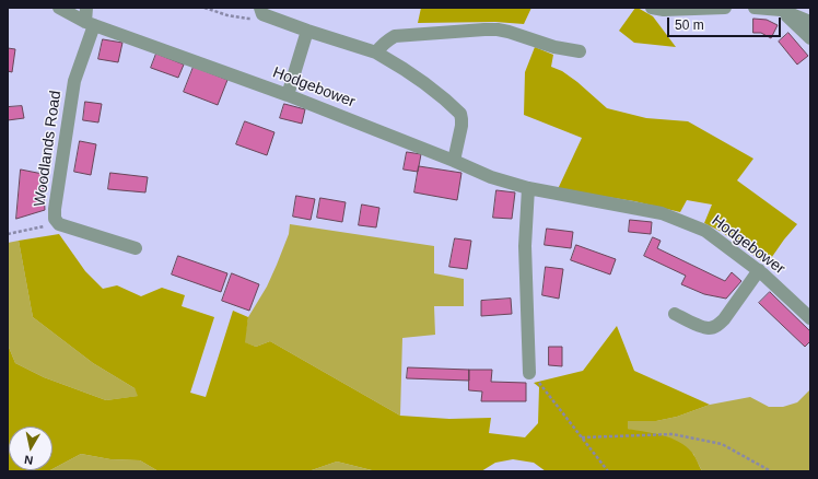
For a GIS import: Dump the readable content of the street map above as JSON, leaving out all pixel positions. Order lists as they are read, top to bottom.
{
  "streets": {
    "street": ["Hodgebower", "Woodlands Road"]
  },
  "crossings": [
    ["Hodgebower", "Woodlands Road"]
  ],
  "scale_bar": "50 m",
  "north": "bottom"
}
